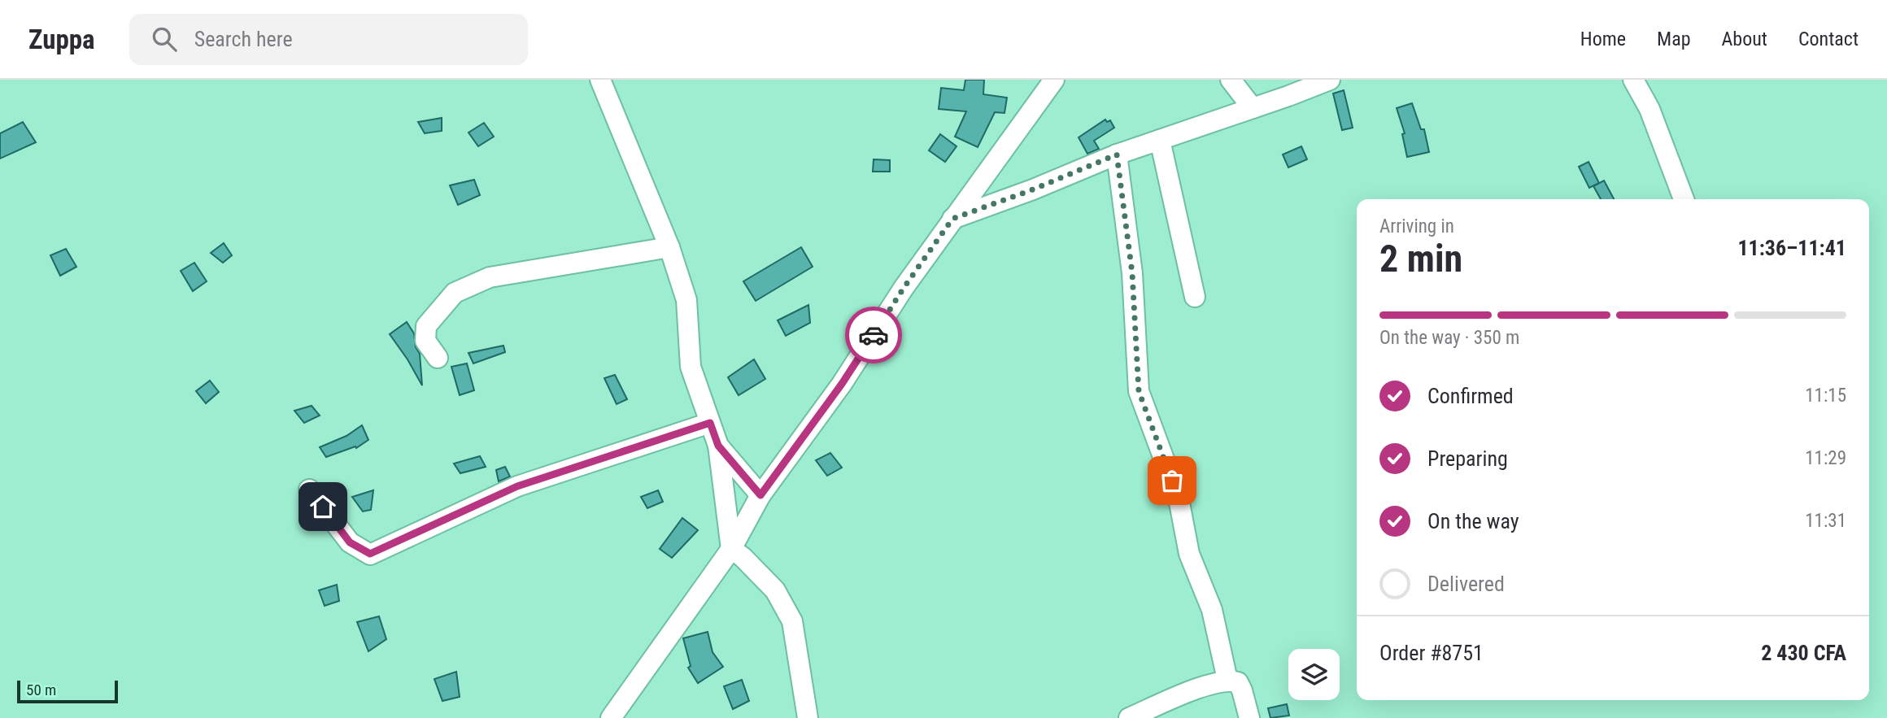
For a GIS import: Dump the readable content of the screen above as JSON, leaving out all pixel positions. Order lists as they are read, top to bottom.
{
  "scale_bar": "50 m",
  "page": {
    "header": "Zuppa",
    "search": "Search here",
    "nav": [
      "Home",
      "Map",
      "About",
      "Contact"
    ],
    "heading": ["2 min", "Arriving in", "11:36–11:41"],
    "panel": ["Order #8751", "2 430 CFA"],
    "bar": "On the way · 350 m",
    "list": [
      ["Confirmed", "11:15"],
      ["Preparing", "11:29"],
      ["On the way", "11:31"],
      "Delivered"
    ],
    "scale": "50 m"
  }
}
